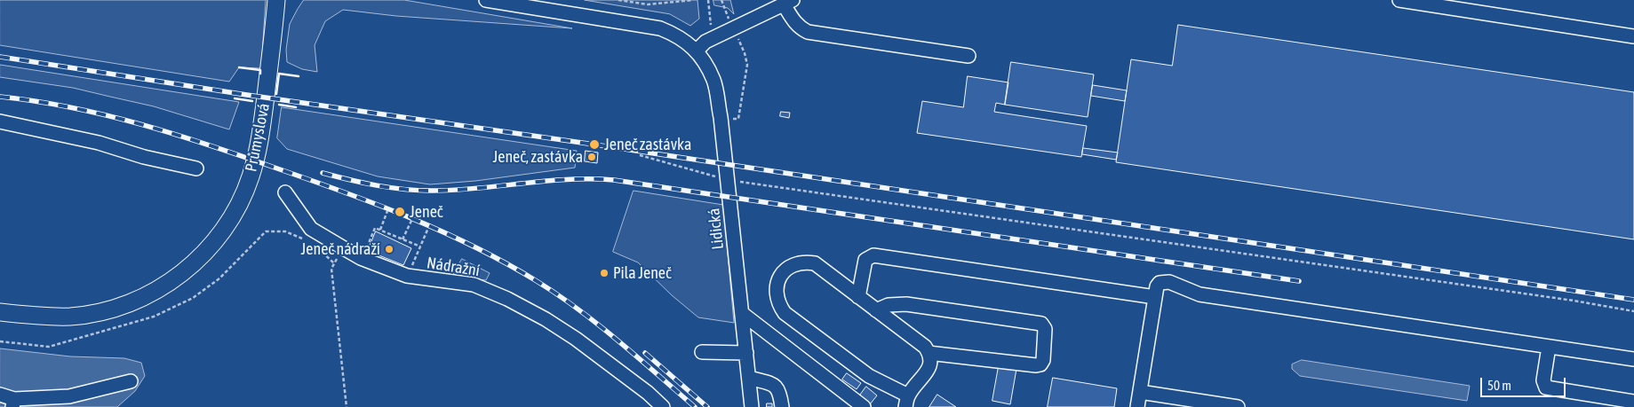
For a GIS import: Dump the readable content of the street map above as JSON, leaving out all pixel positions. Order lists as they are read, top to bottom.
{
  "streets": {
    "main road": ["Průmyslová"],
    "street": ["Lidická", "Nádražní"]
  },
  "places": [
    "Jeneč zastávka",
    "Jeneč, zastávka",
    "Jeneč",
    "Jeneč nádraží",
    "Pila Jeneč"
  ],
  "scale_bar": "50 m"
}
